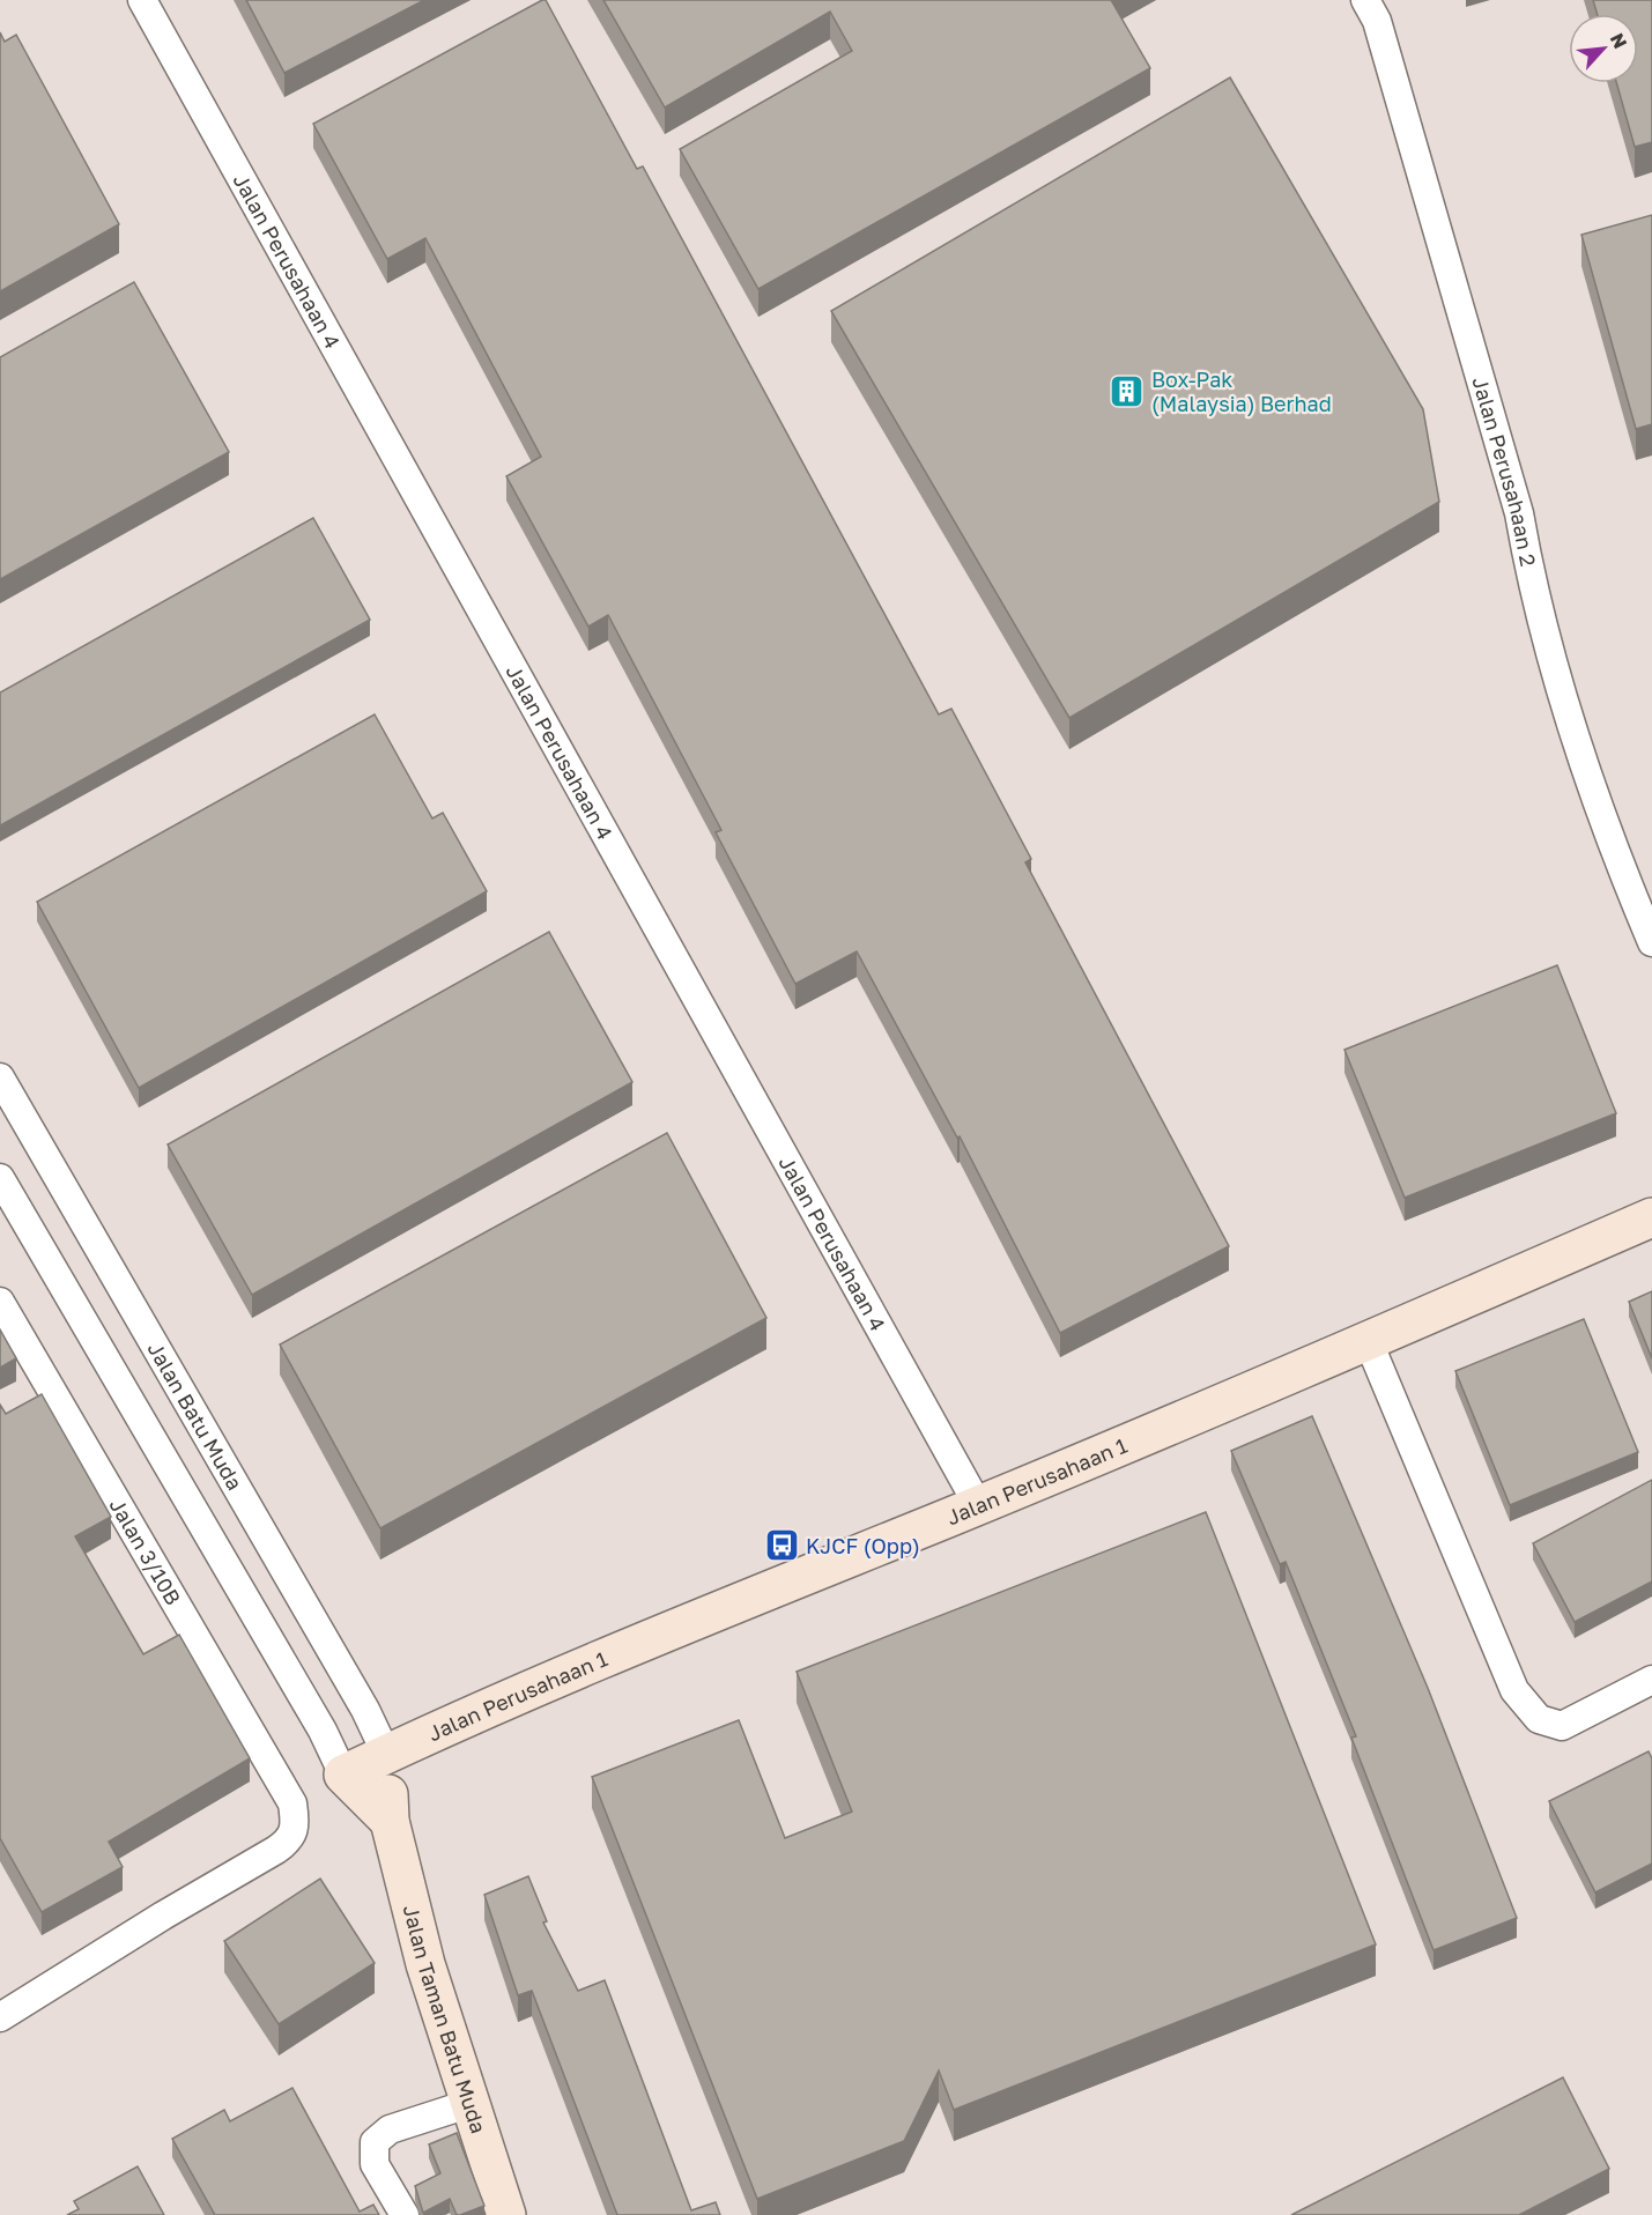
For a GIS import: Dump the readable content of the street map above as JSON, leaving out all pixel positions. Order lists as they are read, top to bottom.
{
  "streets": {
    "street": [
      "Jalan Perusahaan 4",
      "Jalan Perusahaan 2",
      "Jalan Batu Muda",
      "Jalan Perusahaan 1",
      "Jalan 3/10B",
      "Jalan Taman Batu Muda"
    ]
  },
  "crossings": [
    ["Jalan Perusahaan 4", "Jalan Perusahaan 1"],
    ["Jalan Batu Muda", "Jalan Perusahaan 1"],
    ["Jalan Batu Muda", "Jalan Taman Batu Muda"],
    ["Jalan Perusahaan 1", "Jalan Taman Batu Muda"]
  ],
  "places": {
    "building": ["Box-Pak (Malaysia) Berhad"],
    "bus stop": ["KJCF (Opp)"]
  },
  "north": "top right"
}
